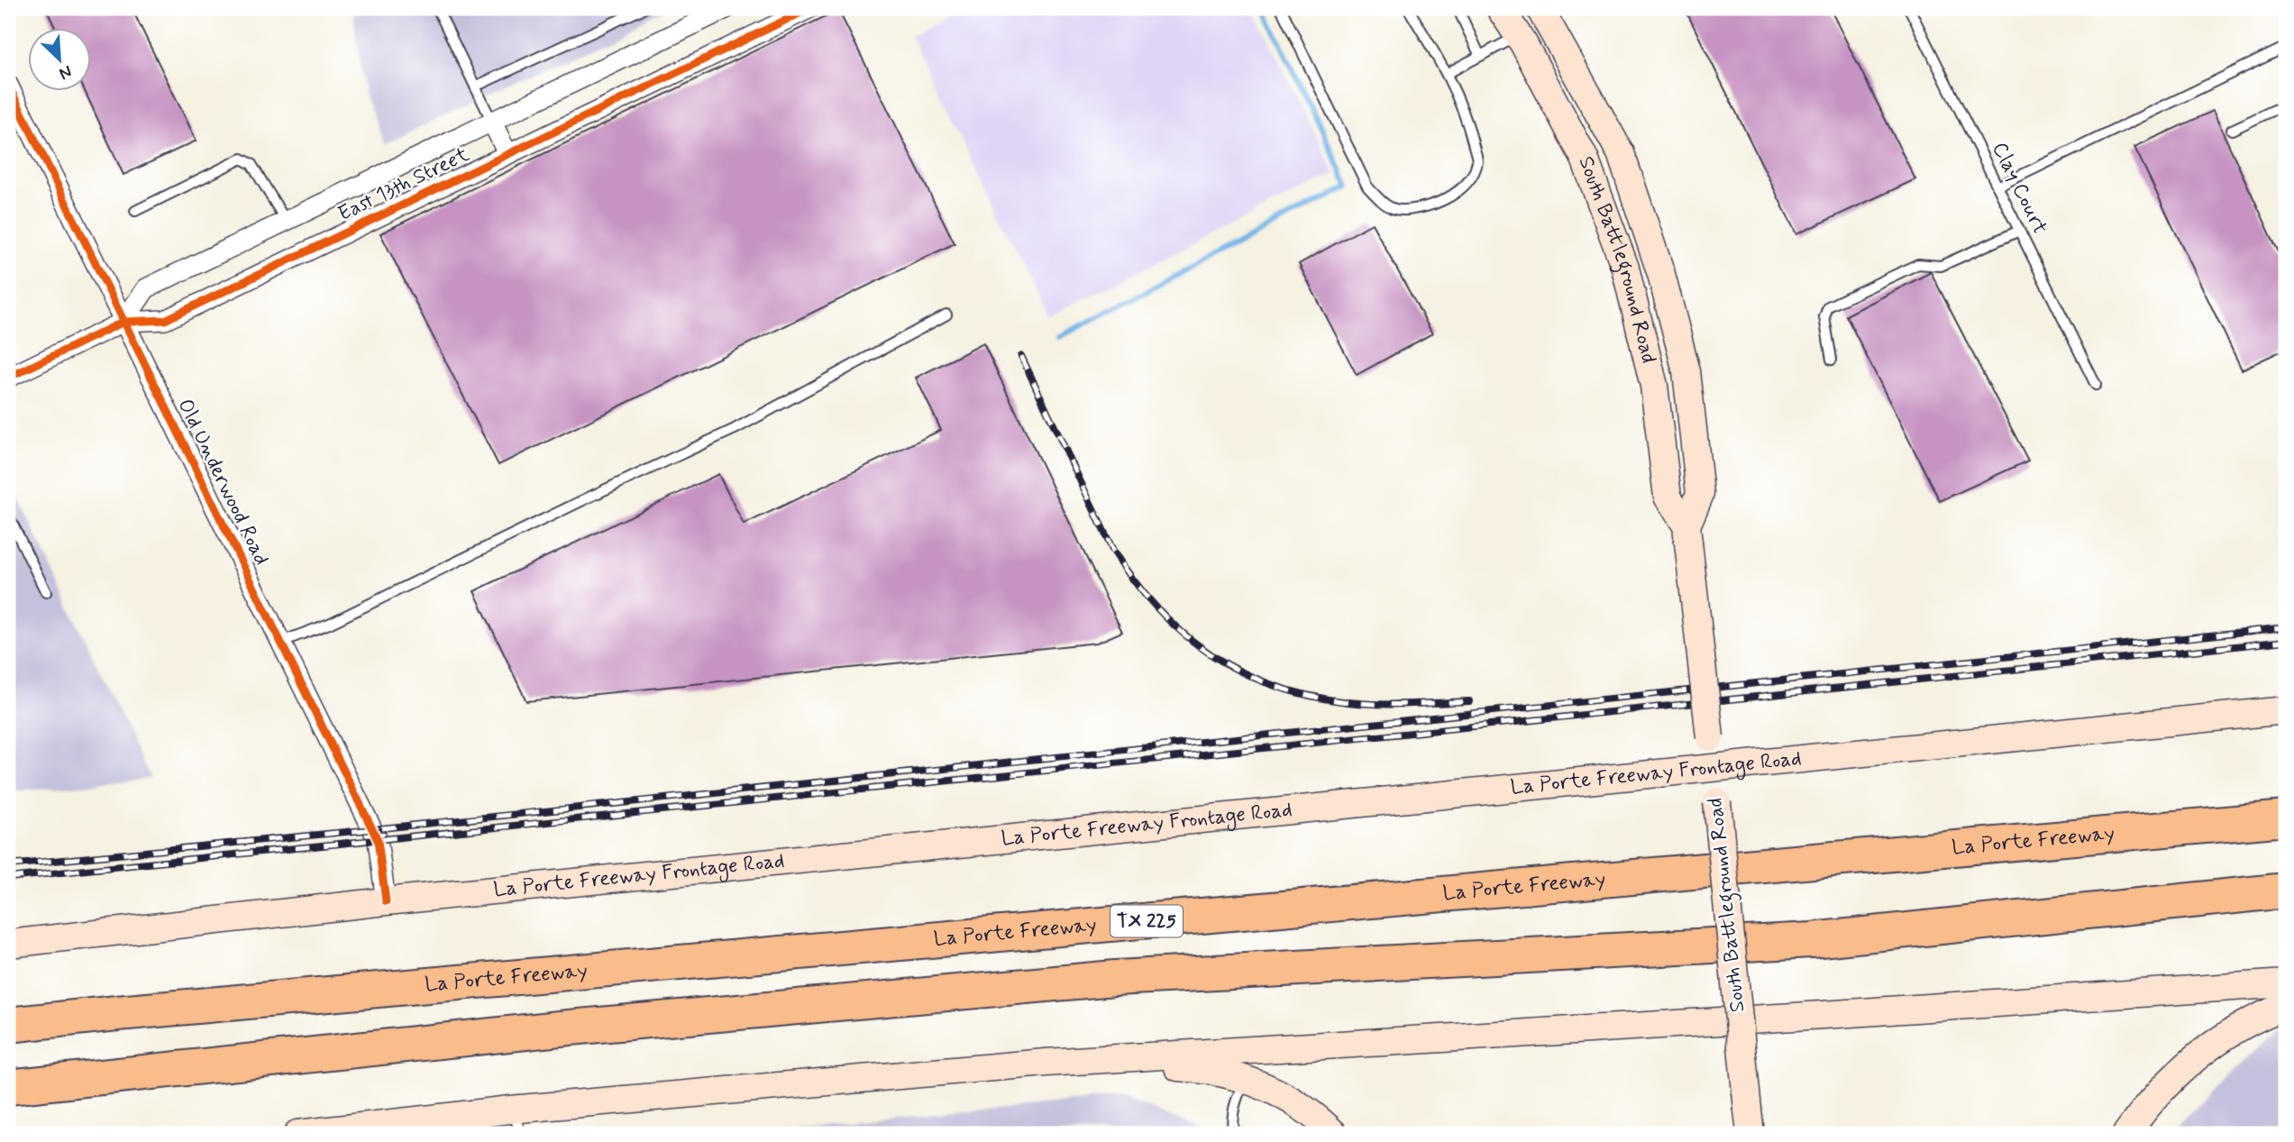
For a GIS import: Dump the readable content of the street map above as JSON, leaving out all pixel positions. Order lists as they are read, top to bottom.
{
  "streets": {
    "highway": ["La Porte Freeway", "TX 225"],
    "main road": ["South Battleground Road", "La Porte Freeway Frontage Road"],
    "street": ["East 13th Street", "Old Underwood Road"],
    "lane": ["Clay Court"]
  },
  "crossings": [
    ["East 13th Street", "Old Underwood Road"],
    ["South Battleground Road", "La Porte Freeway Frontage Road"],
    ["Old Underwood Road", "La Porte Freeway Frontage Road"]
  ],
  "north": "bottom right"
}
